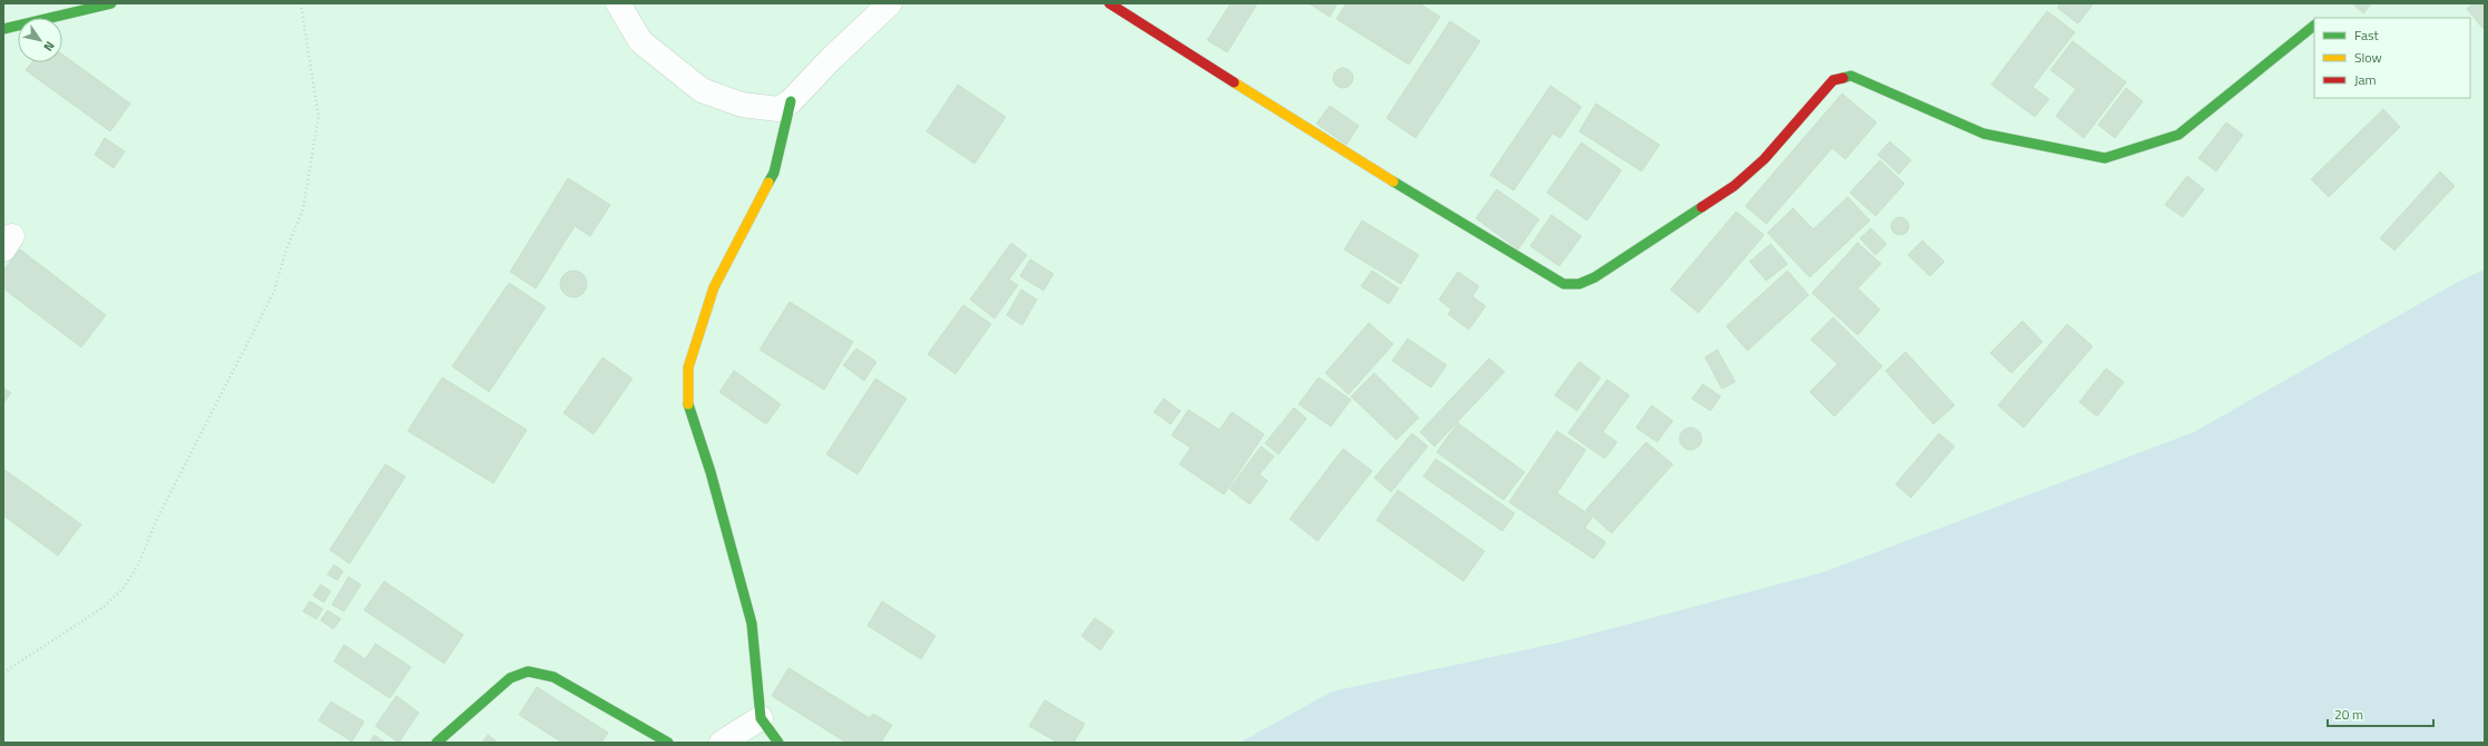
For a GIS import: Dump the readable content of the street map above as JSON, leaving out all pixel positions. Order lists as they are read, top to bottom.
{
  "legend": ["Fast", "Slow", "Jam"],
  "scale_bar": "20 m",
  "north": "bottom right"
}
